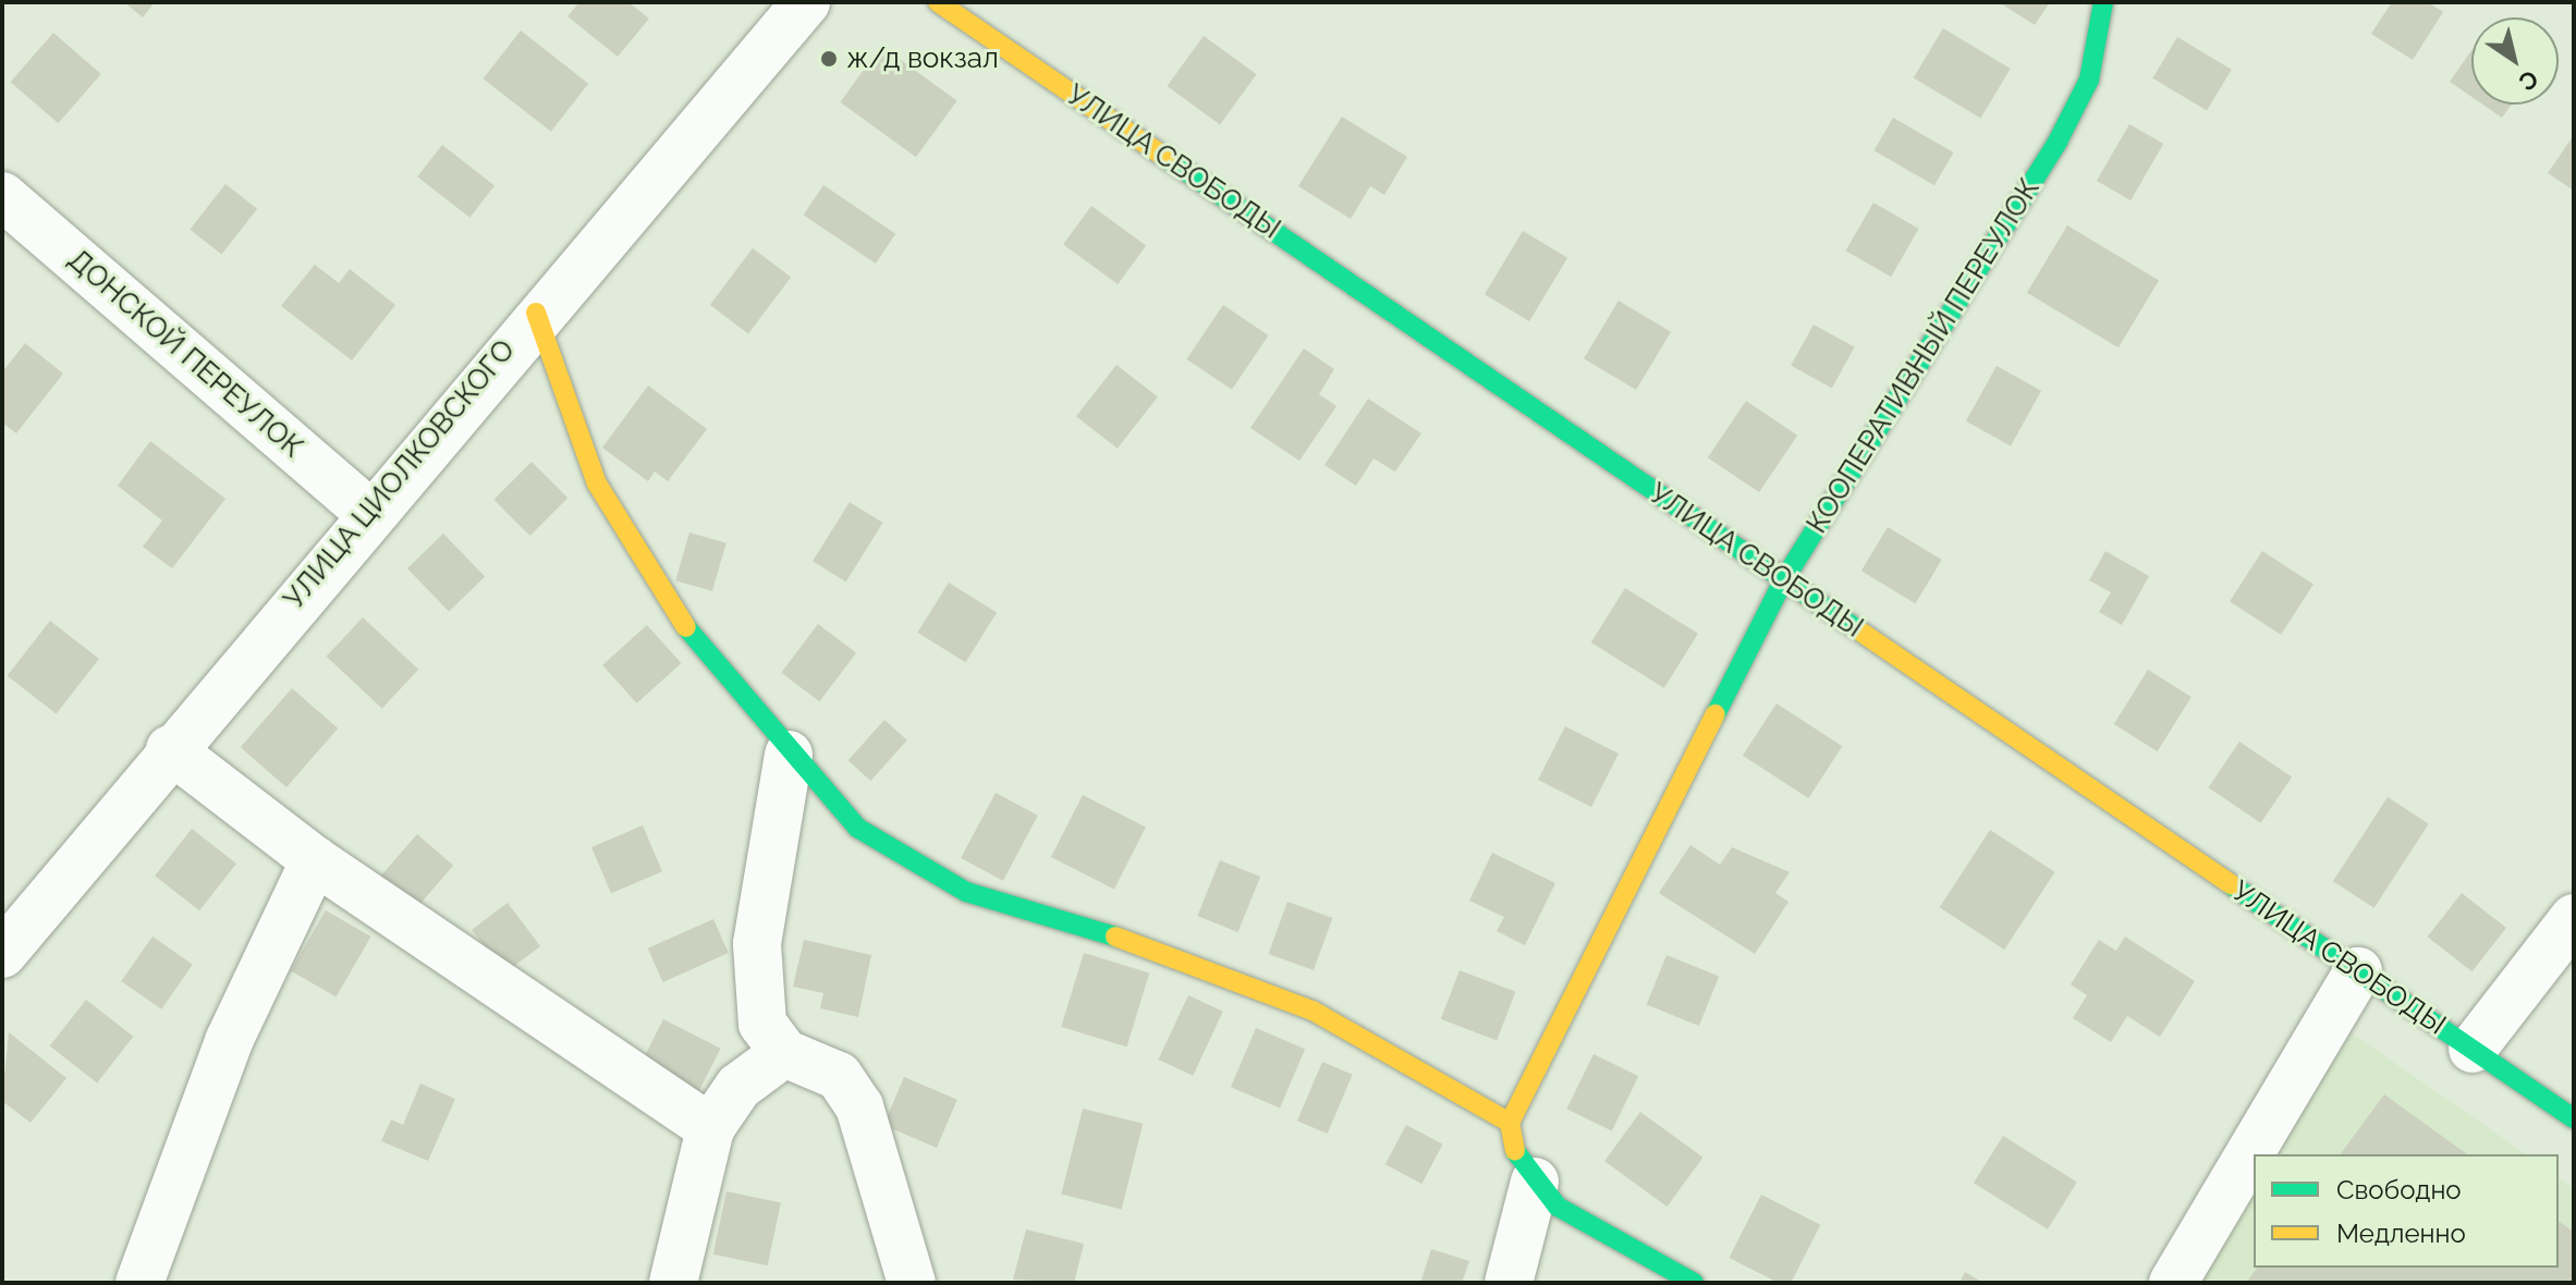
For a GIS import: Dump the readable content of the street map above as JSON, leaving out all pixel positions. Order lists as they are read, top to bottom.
{
  "streets": {
    "street": [
      "УЛИЦА СВОБОДЫ",
      "ДОНСКОЙ ПЕРЕУЛОК",
      "КООПЕРАТИВНЫЙ ПЕРЕУЛОК",
      "УЛИЦА ЦИОЛКОВСКОГО"
    ]
  },
  "crossings": [
    ["УЛИЦА СВОБОДЫ", "КООПЕРАТИВНЫЙ ПЕРЕУЛОК"],
    ["ДОНСКОЙ ПЕРЕУЛОК", "УЛИЦА ЦИОЛКОВСКОГО"]
  ],
  "places": ["ж/д вокзал"],
  "legend": ["Свободно", "Медленно"],
  "north": "bottom right"
}
